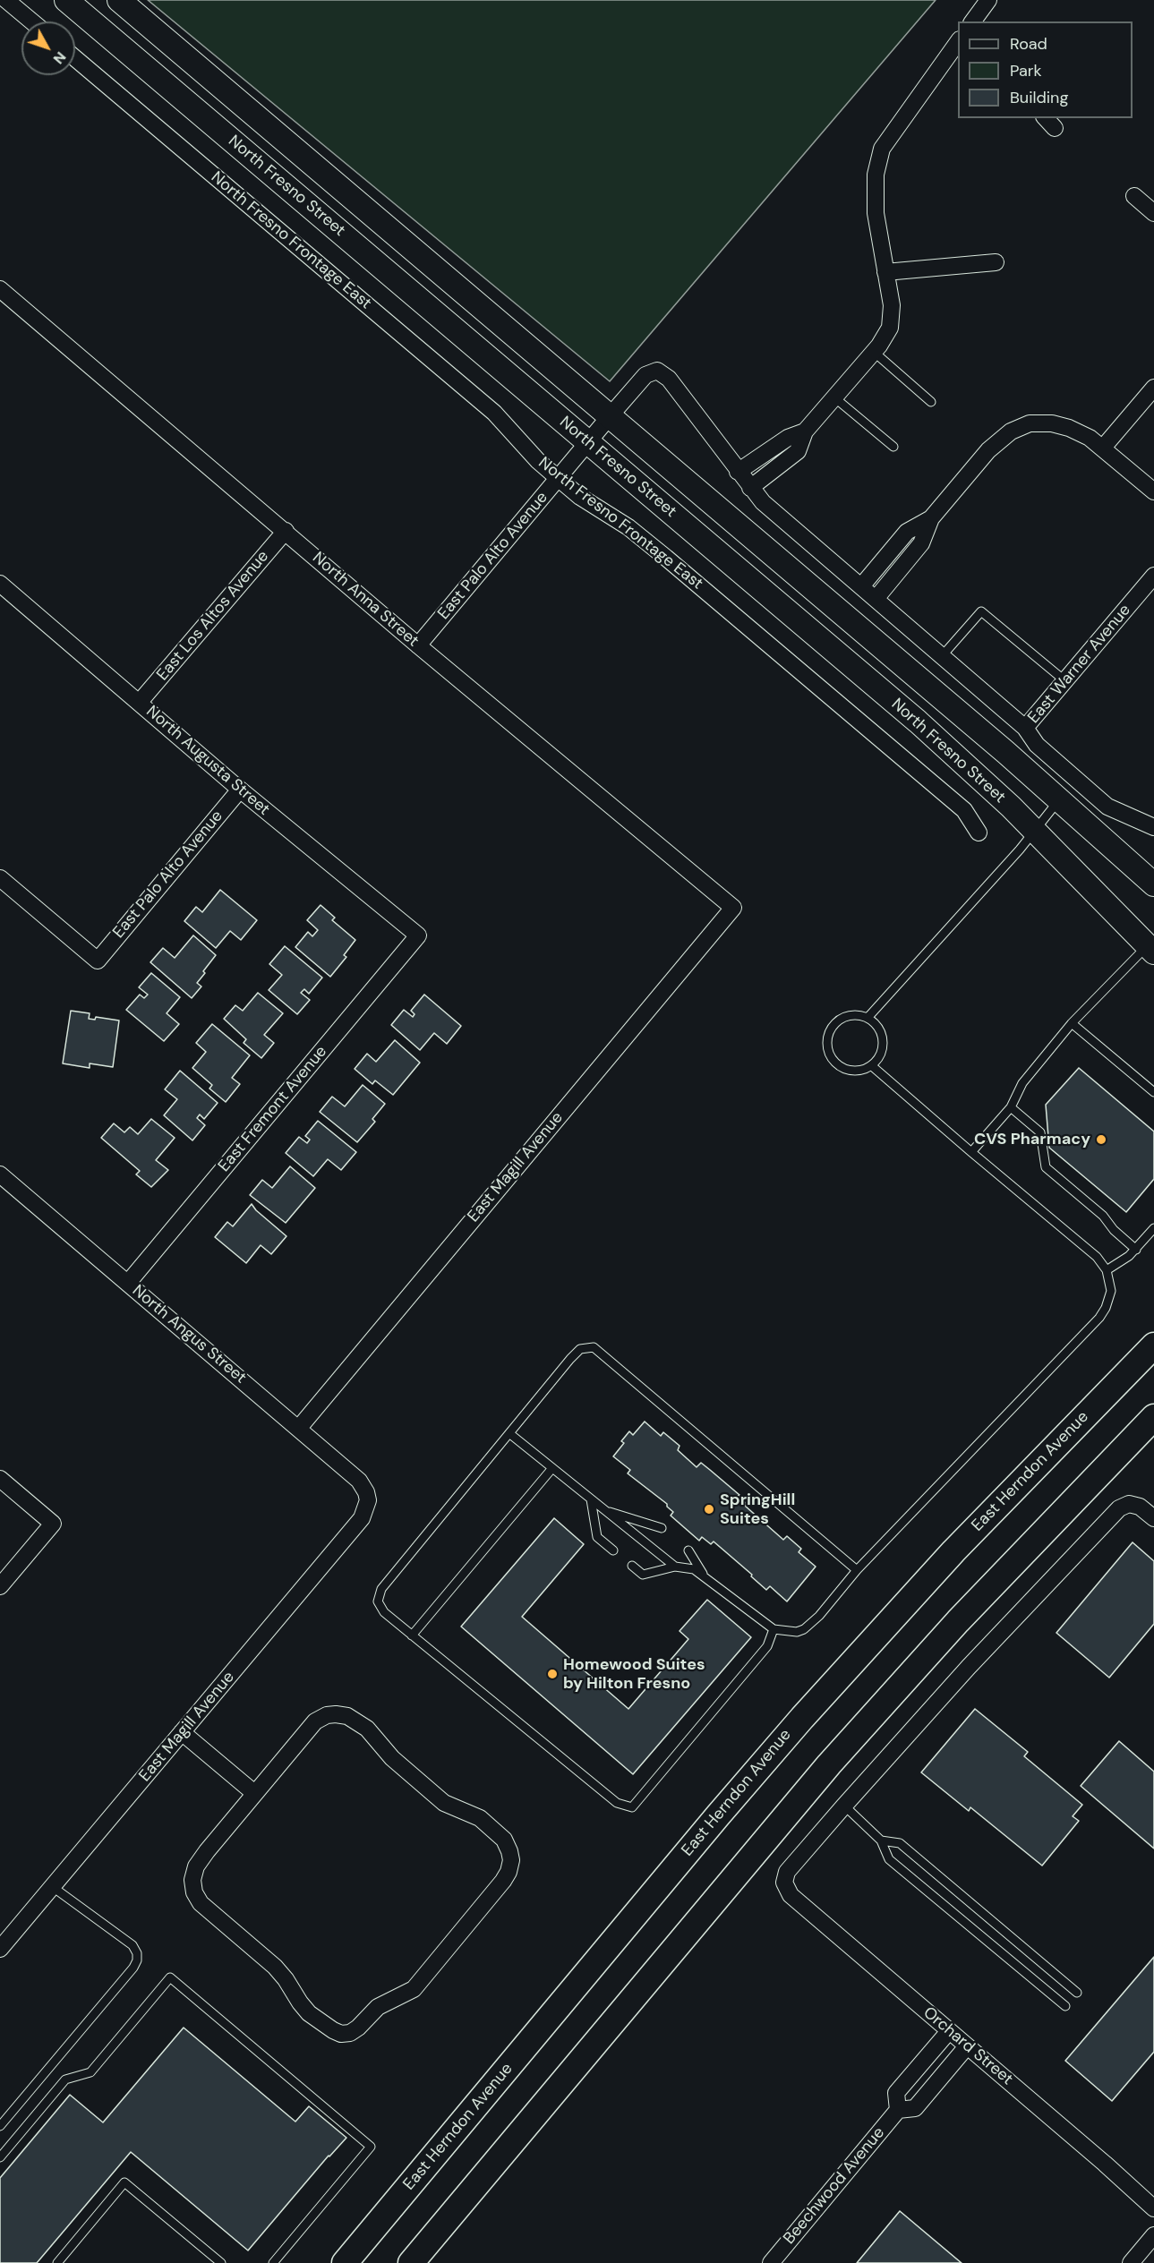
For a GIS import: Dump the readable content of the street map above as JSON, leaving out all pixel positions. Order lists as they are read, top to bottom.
{
  "streets": {
    "main road": ["North Fresno Street", "East Herndon Avenue"],
    "street": [
      "North Fresno Frontage East",
      "East Palo Alto Avenue",
      "North Anna Street",
      "East Los Altos Avenue",
      "East Warner Avenue",
      "North Augusta Street",
      "East Fremont Avenue",
      "East Magill Avenue",
      "North Angus Street",
      "Orchard Street",
      "Beechwood Avenue"
    ]
  },
  "crossings": [
    ["North Fresno Street", "East Palo Alto Avenue"],
    ["North Fresno Frontage East", "East Palo Alto Avenue"],
    ["East Palo Alto Avenue", "North Anna Street"],
    ["East Palo Alto Avenue", "North Augusta Street"],
    ["North Anna Street", "East Los Altos Avenue"],
    ["North Anna Street", "East Magill Avenue"],
    ["East Los Altos Avenue", "North Augusta Street"],
    ["North Augusta Street", "East Fremont Avenue"],
    ["East Fremont Avenue", "North Angus Street"],
    ["East Magill Avenue", "North Angus Street"],
    ["Orchard Street", "Beechwood Avenue"]
  ],
  "places": ["CVS Pharmacy", "SpringHill Suites", "Homewood Suites by Hilton Fresno"],
  "legend": ["Road", "Park", "Building"],
  "north": "bottom right"
}
